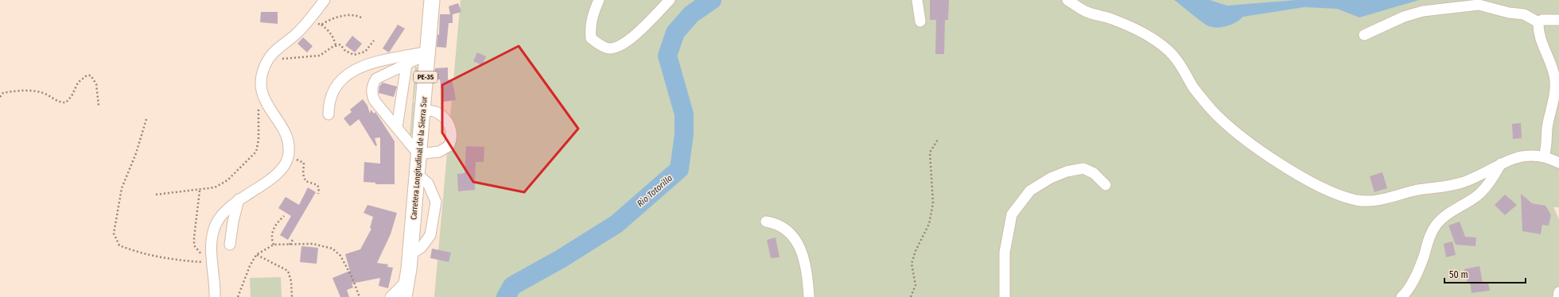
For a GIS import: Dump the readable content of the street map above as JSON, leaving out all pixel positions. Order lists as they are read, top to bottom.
{
  "streets": {
    "highway": ["PE-3S", "Carretera Longitudinal de la Sierra Sur"]
  },
  "water": ["Rio Totorilla"],
  "scale_bar": "50 m"
}
